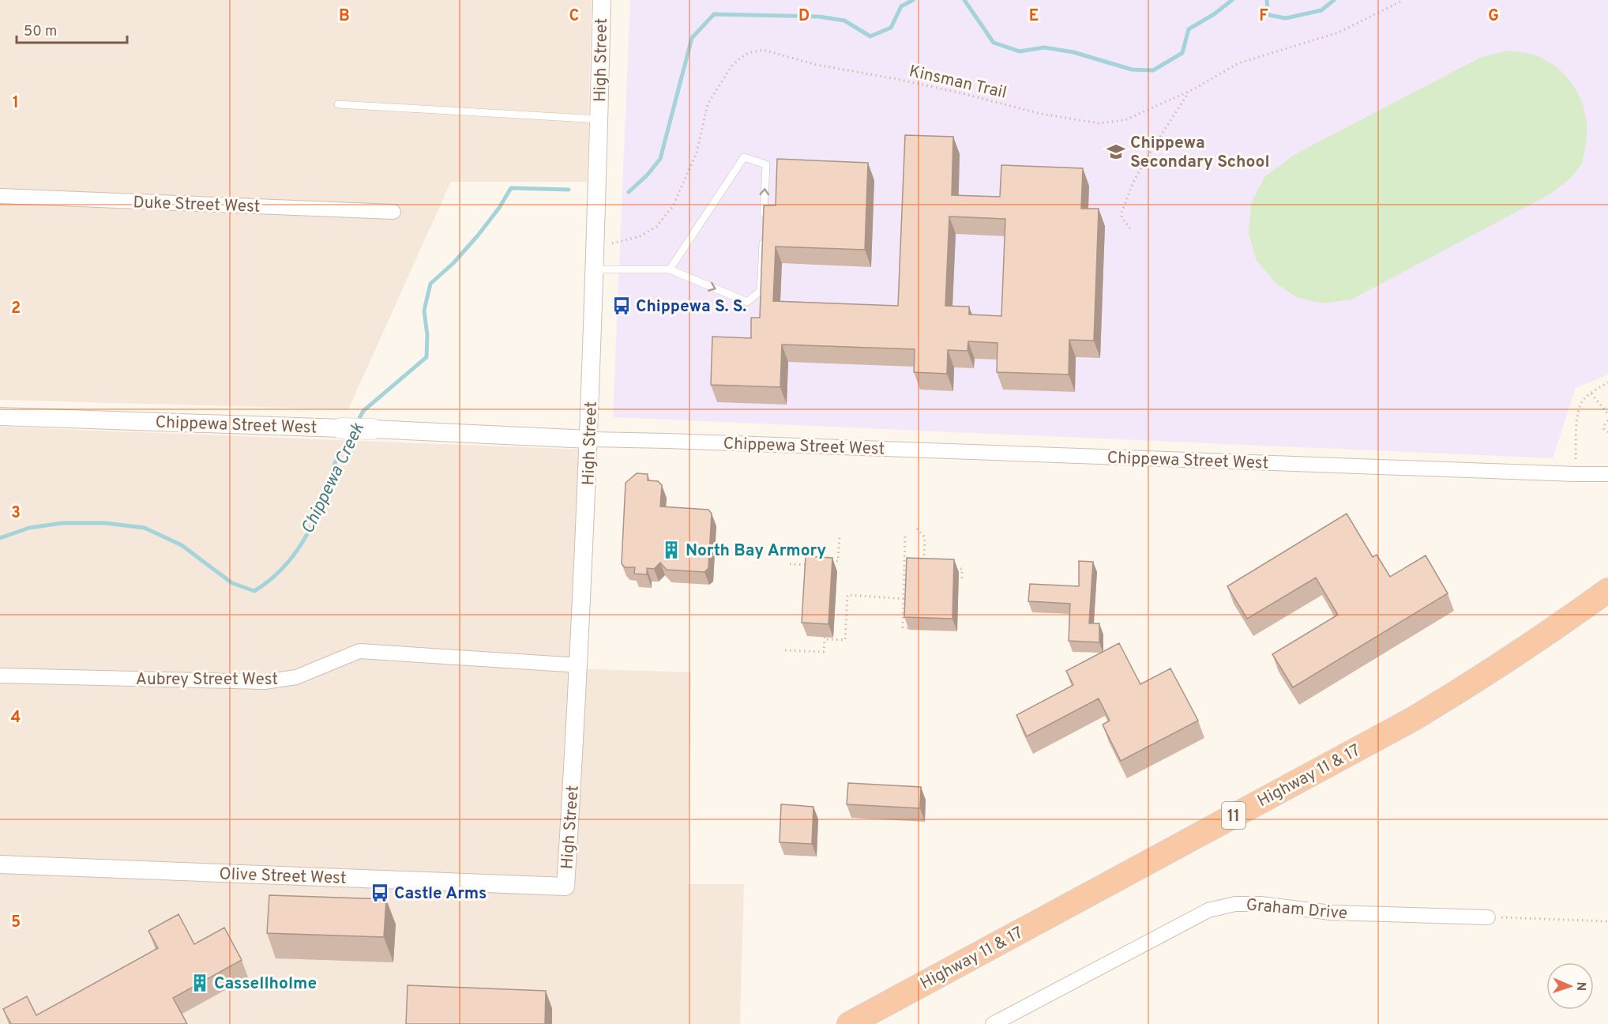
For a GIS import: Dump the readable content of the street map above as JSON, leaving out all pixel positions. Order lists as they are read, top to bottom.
{
  "streets": {
    "highway": ["Highway 11 & 17", "11"],
    "main road": ["Chippewa Street West"],
    "street": [
      "High Street",
      "Duke Street West",
      "Aubrey Street West",
      "Olive Street West",
      "Graham Drive"
    ],
    "path": ["Kinsman Trail"]
  },
  "crossings": [
    ["High Street", "Kinsman Trail"],
    ["High Street", "Chippewa Street West"],
    ["High Street", "Aubrey Street West"],
    ["High Street", "Olive Street West"]
  ],
  "water": ["Chippewa Creek"],
  "places": {
    "school or university": ["Chippewa Secondary School"],
    "bus stop": ["Chippewa S. S.", "Castle Arms"],
    "building": ["North Bay Armory", "Cassellholme"]
  },
  "scale_bar": "50 m",
  "north": "right",
  "grid": {
    "columns": [
      "B",
      "C",
      "D",
      "E",
      "F",
      "G"
    ],
    "rows": [
      "1",
      "2",
      "3",
      "4",
      "5"
    ]
  }
}
